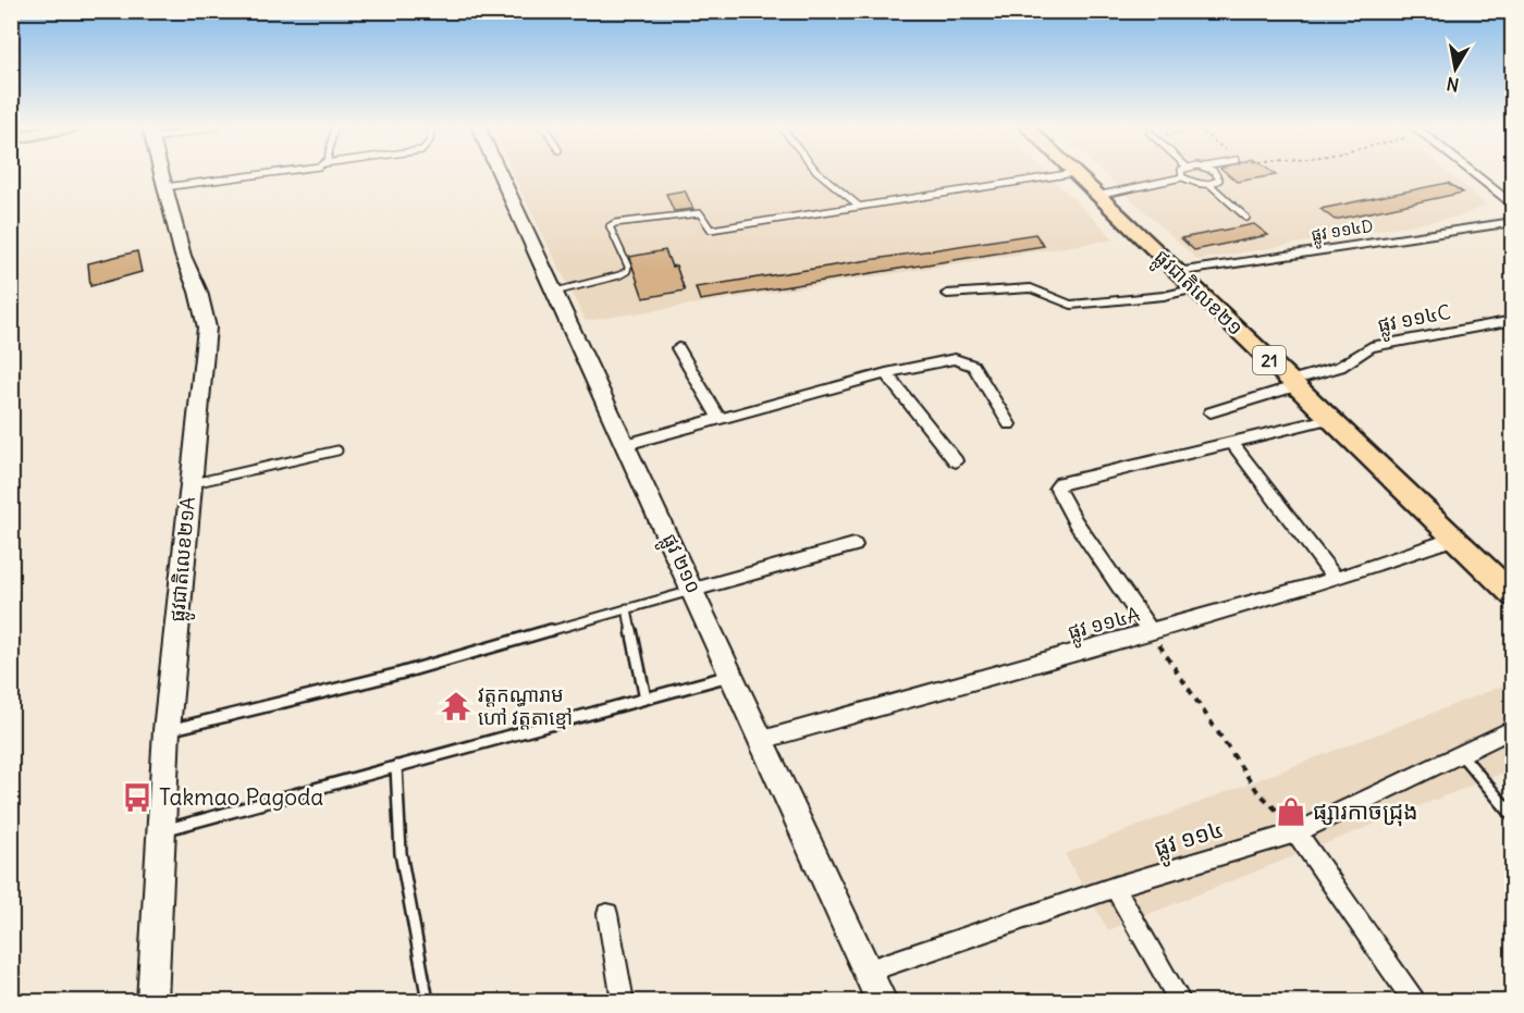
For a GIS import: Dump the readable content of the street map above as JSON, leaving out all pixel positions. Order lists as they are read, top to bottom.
{
  "streets": {
    "main road": ["ផ្លូវជាតិលេខ២១", "21"],
    "street": [
      "ផ្លូវ ១១៤D",
      "ផ្លូវ ១១៤C",
      "ផ្លូវជាតិលេខ២១A",
      "ផ្លូវ ២១០",
      "ផ្លូវ ១១៤A",
      "ផ្លូវ ១១៤"
    ]
  },
  "crossings": [
    ["ផ្លូវ ១១៤D", "ផ្លូវជាតិលេខ២១"],
    ["ផ្លូវជាតិលេខ២១", "ផ្លូវ ១១៤C"],
    ["ផ្លូវជាតិលេខ២១", "ផ្លូវ ១១៤A"],
    ["ផ្លូវ ២១០", "ផ្លូវ ១១៤A"],
    ["ផ្លូវ ២១០", "ផ្លូវ ១១៤"]
  ],
  "places": {
    "temple": ["វត្តកណ្ធារាម ហៅ វត្តតាខ្មៅ"],
    "bus stop": ["Takmao Pagoda"],
    "shop": ["ផ្សារកាចជ្រុង"]
  },
  "north": "bottom"
}
